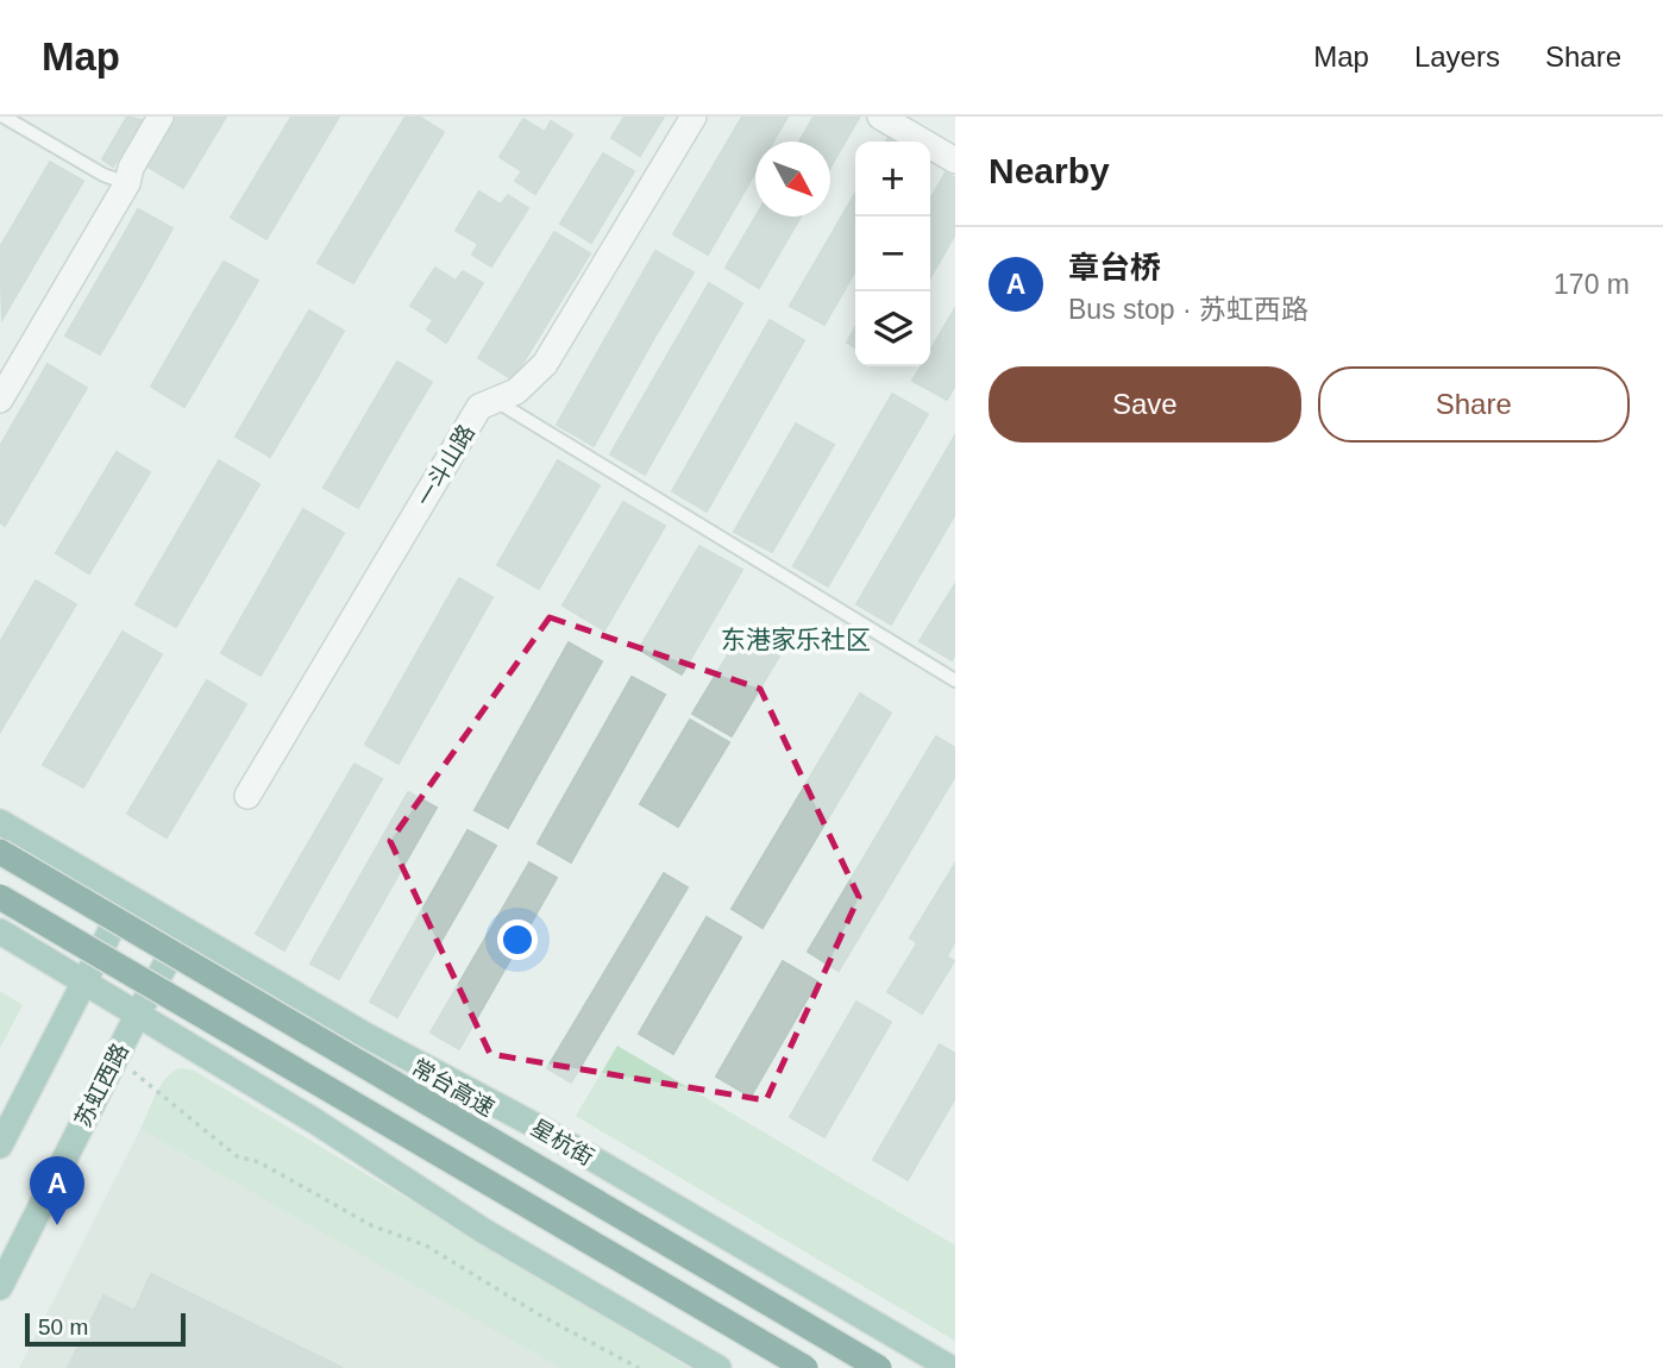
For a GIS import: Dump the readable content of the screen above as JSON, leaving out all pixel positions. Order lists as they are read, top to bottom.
{
  "streets": {
    "highway": ["常台高速"],
    "main road": ["苏虹西路", "星杭街"],
    "street": ["一斗山路"]
  },
  "crossings": [
    ["苏虹西路", "星杭街"]
  ],
  "districts": ["东港家乐社区"],
  "scale_bar": "50 m",
  "north": "bottom right",
  "page": {
    "header": "Map",
    "nav": ["Map", "Layers", "Share"],
    "heading": "Nearby",
    "map_buttons": ["+", "−"],
    "list": [
      {
        "mark": "A",
        "name": "章台桥",
        "note": "Bus stop · 苏虹西路",
        "value": "170 m"
      }
    ],
    "buttons": ["Save", "Share"],
    "pins": "A",
    "scale": "50 m"
  }
}
